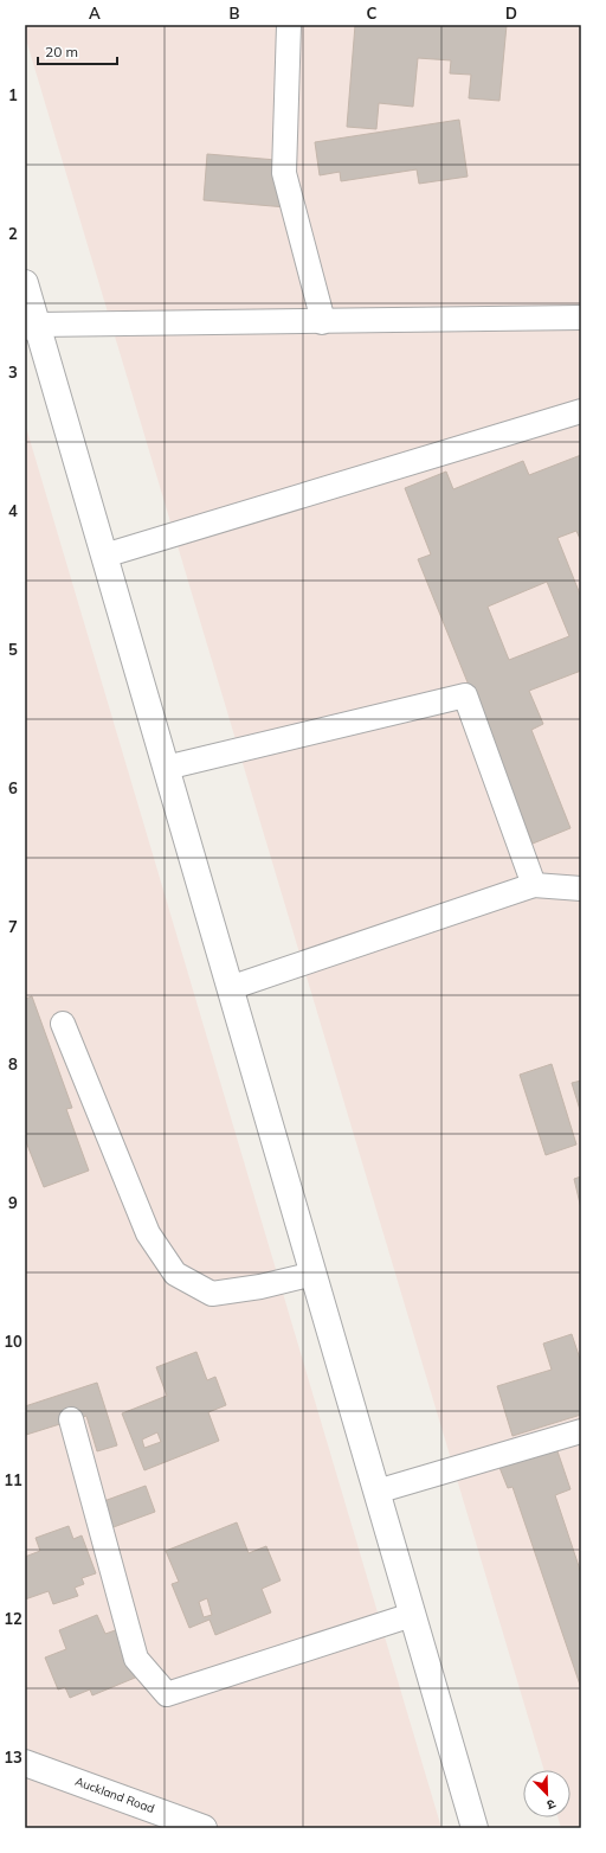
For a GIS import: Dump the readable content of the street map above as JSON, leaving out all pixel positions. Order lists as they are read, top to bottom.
{
  "streets": {
    "street": ["Auckland Road"]
  },
  "scale_bar": "20 m",
  "north": "bottom right",
  "grid": {
    "columns": [
      "A",
      "B",
      "C",
      "D"
    ],
    "rows": [
      "1",
      "2",
      "3",
      "4",
      "5",
      "6",
      "7",
      "8",
      "9",
      "10",
      "11",
      "12",
      "13"
    ]
  }
}
